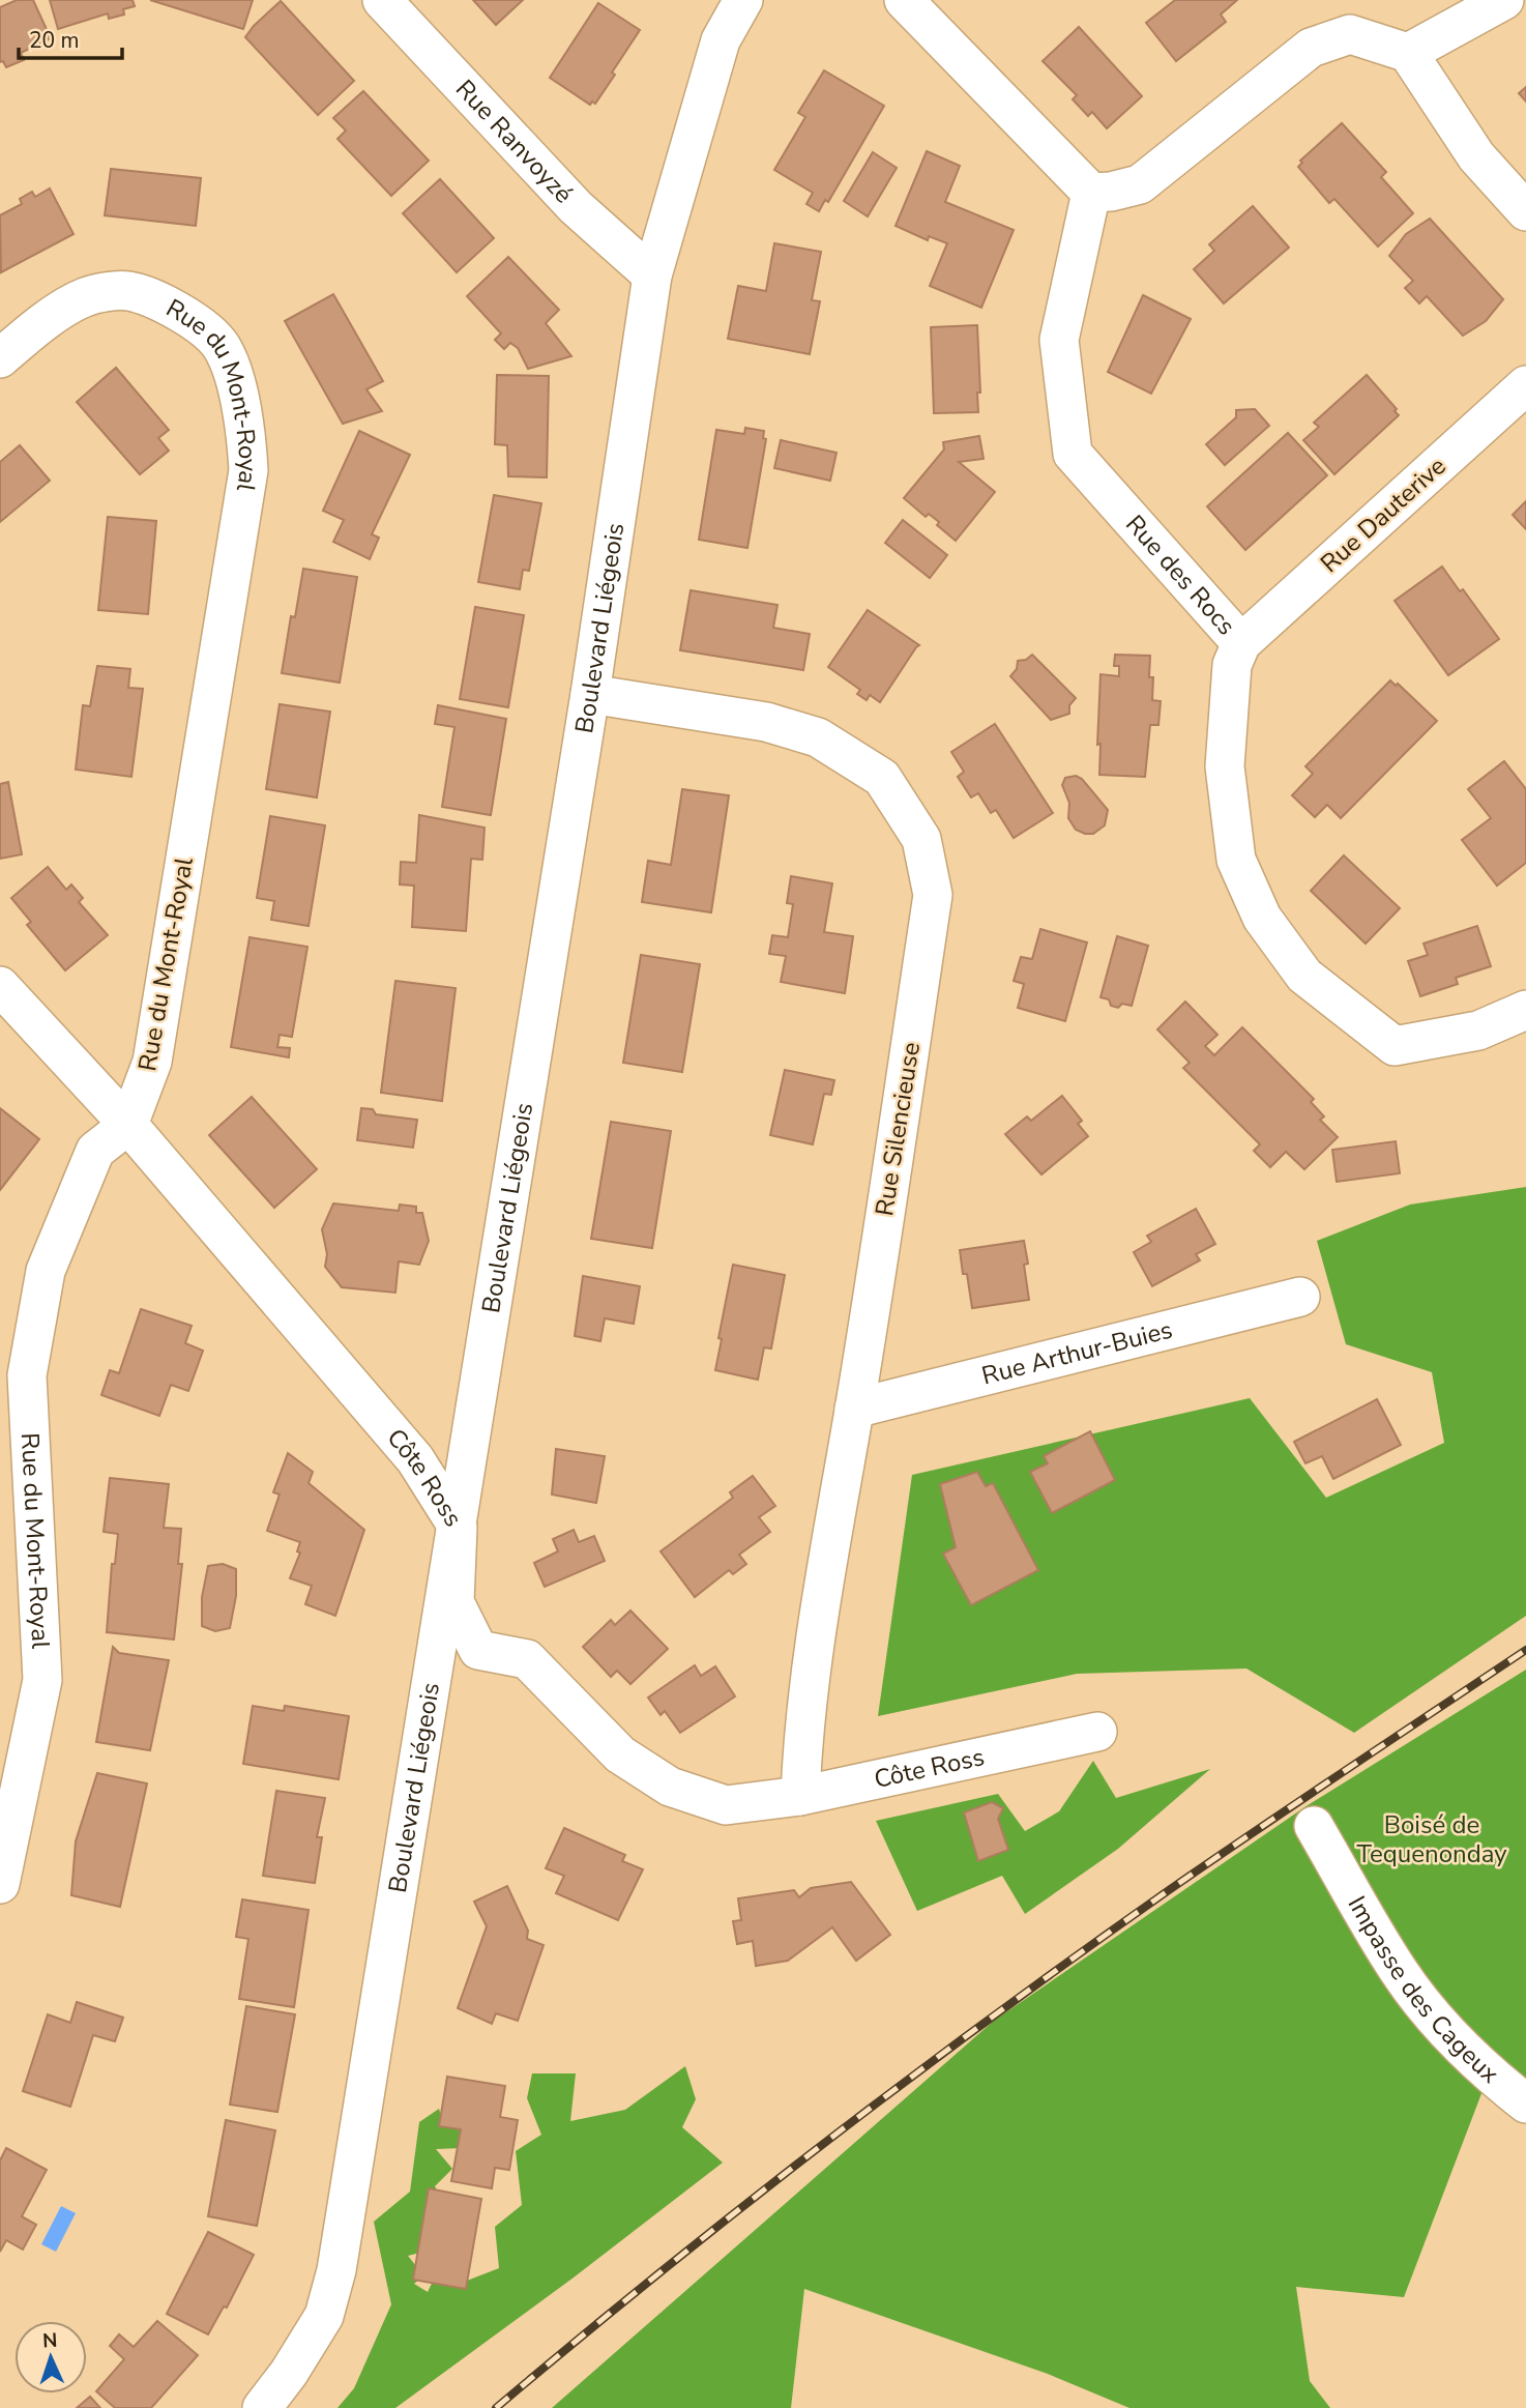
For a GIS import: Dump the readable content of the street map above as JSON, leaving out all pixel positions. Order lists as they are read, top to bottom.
{
  "streets": {
    "street": [
      "Rue Ranvoyzé",
      "Rue du Mont-Royal",
      "Rue Dauterive",
      "Rue des Rocs",
      "Boulevard Liégeois",
      "Rue Silencieuse",
      "Rue Arthur-Buies",
      "Côte Ross",
      "Impasse des Cageux"
    ]
  },
  "crossings": [
    ["Rue Ranvoyzé", "Boulevard Liégeois"],
    ["Rue du Mont-Royal", "Côte Ross"],
    ["Rue Dauterive", "Rue des Rocs"],
    ["Boulevard Liégeois", "Rue Silencieuse"],
    ["Boulevard Liégeois", "Côte Ross"],
    ["Rue Silencieuse", "Rue Arthur-Buies"],
    ["Rue Silencieuse", "Côte Ross"]
  ],
  "parks": ["Boisé de Tequenonday"],
  "scale_bar": "20 m",
  "north": "top"
}
